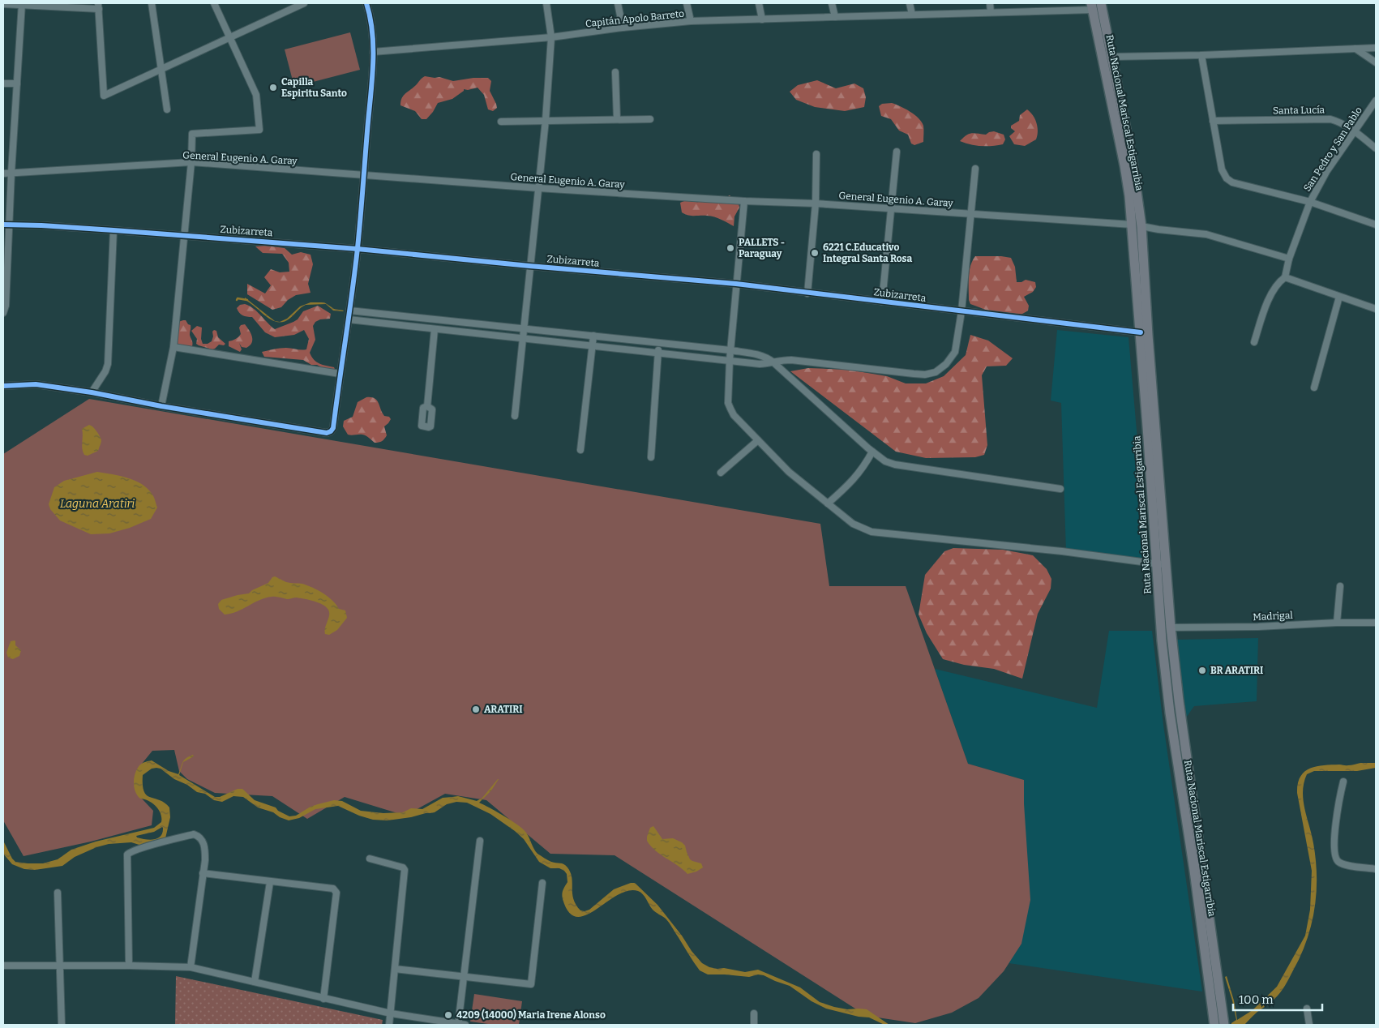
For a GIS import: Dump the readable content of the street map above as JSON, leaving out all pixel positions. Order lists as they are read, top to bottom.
{
  "streets": {
    "highway": ["Ruta Nacional Mariscal Estigarribia"],
    "street": [
      "Capitán Apolo Barreto",
      "Santa Lucía",
      "San Pedro y San Pablo",
      "General Eugenio A. Garay",
      "Zubizarreta",
      "Madrigal"
    ]
  },
  "crossings": [
    ["Capitán Apolo Barreto", "Ruta Nacional Mariscal Estigarribia"],
    ["Santa Lucía", "San Pedro y San Pablo"],
    ["Ruta Nacional Mariscal Estigarribia", "General Eugenio A. Garay"],
    ["Ruta Nacional Mariscal Estigarribia", "Zubizarreta"],
    ["Ruta Nacional Mariscal Estigarribia", "Madrigal"]
  ],
  "water": ["Laguna Aratiri"],
  "places": [
    "Capilla Espiritu Santo",
    "PALLETS - Paraguay",
    "6221 C.Educativo Integral Santa Rosa",
    "BR ARATIRI",
    "ARATIRI",
    "4209 (14000) Maria Irene Alonso"
  ],
  "scale_bar": "100 m"
}
